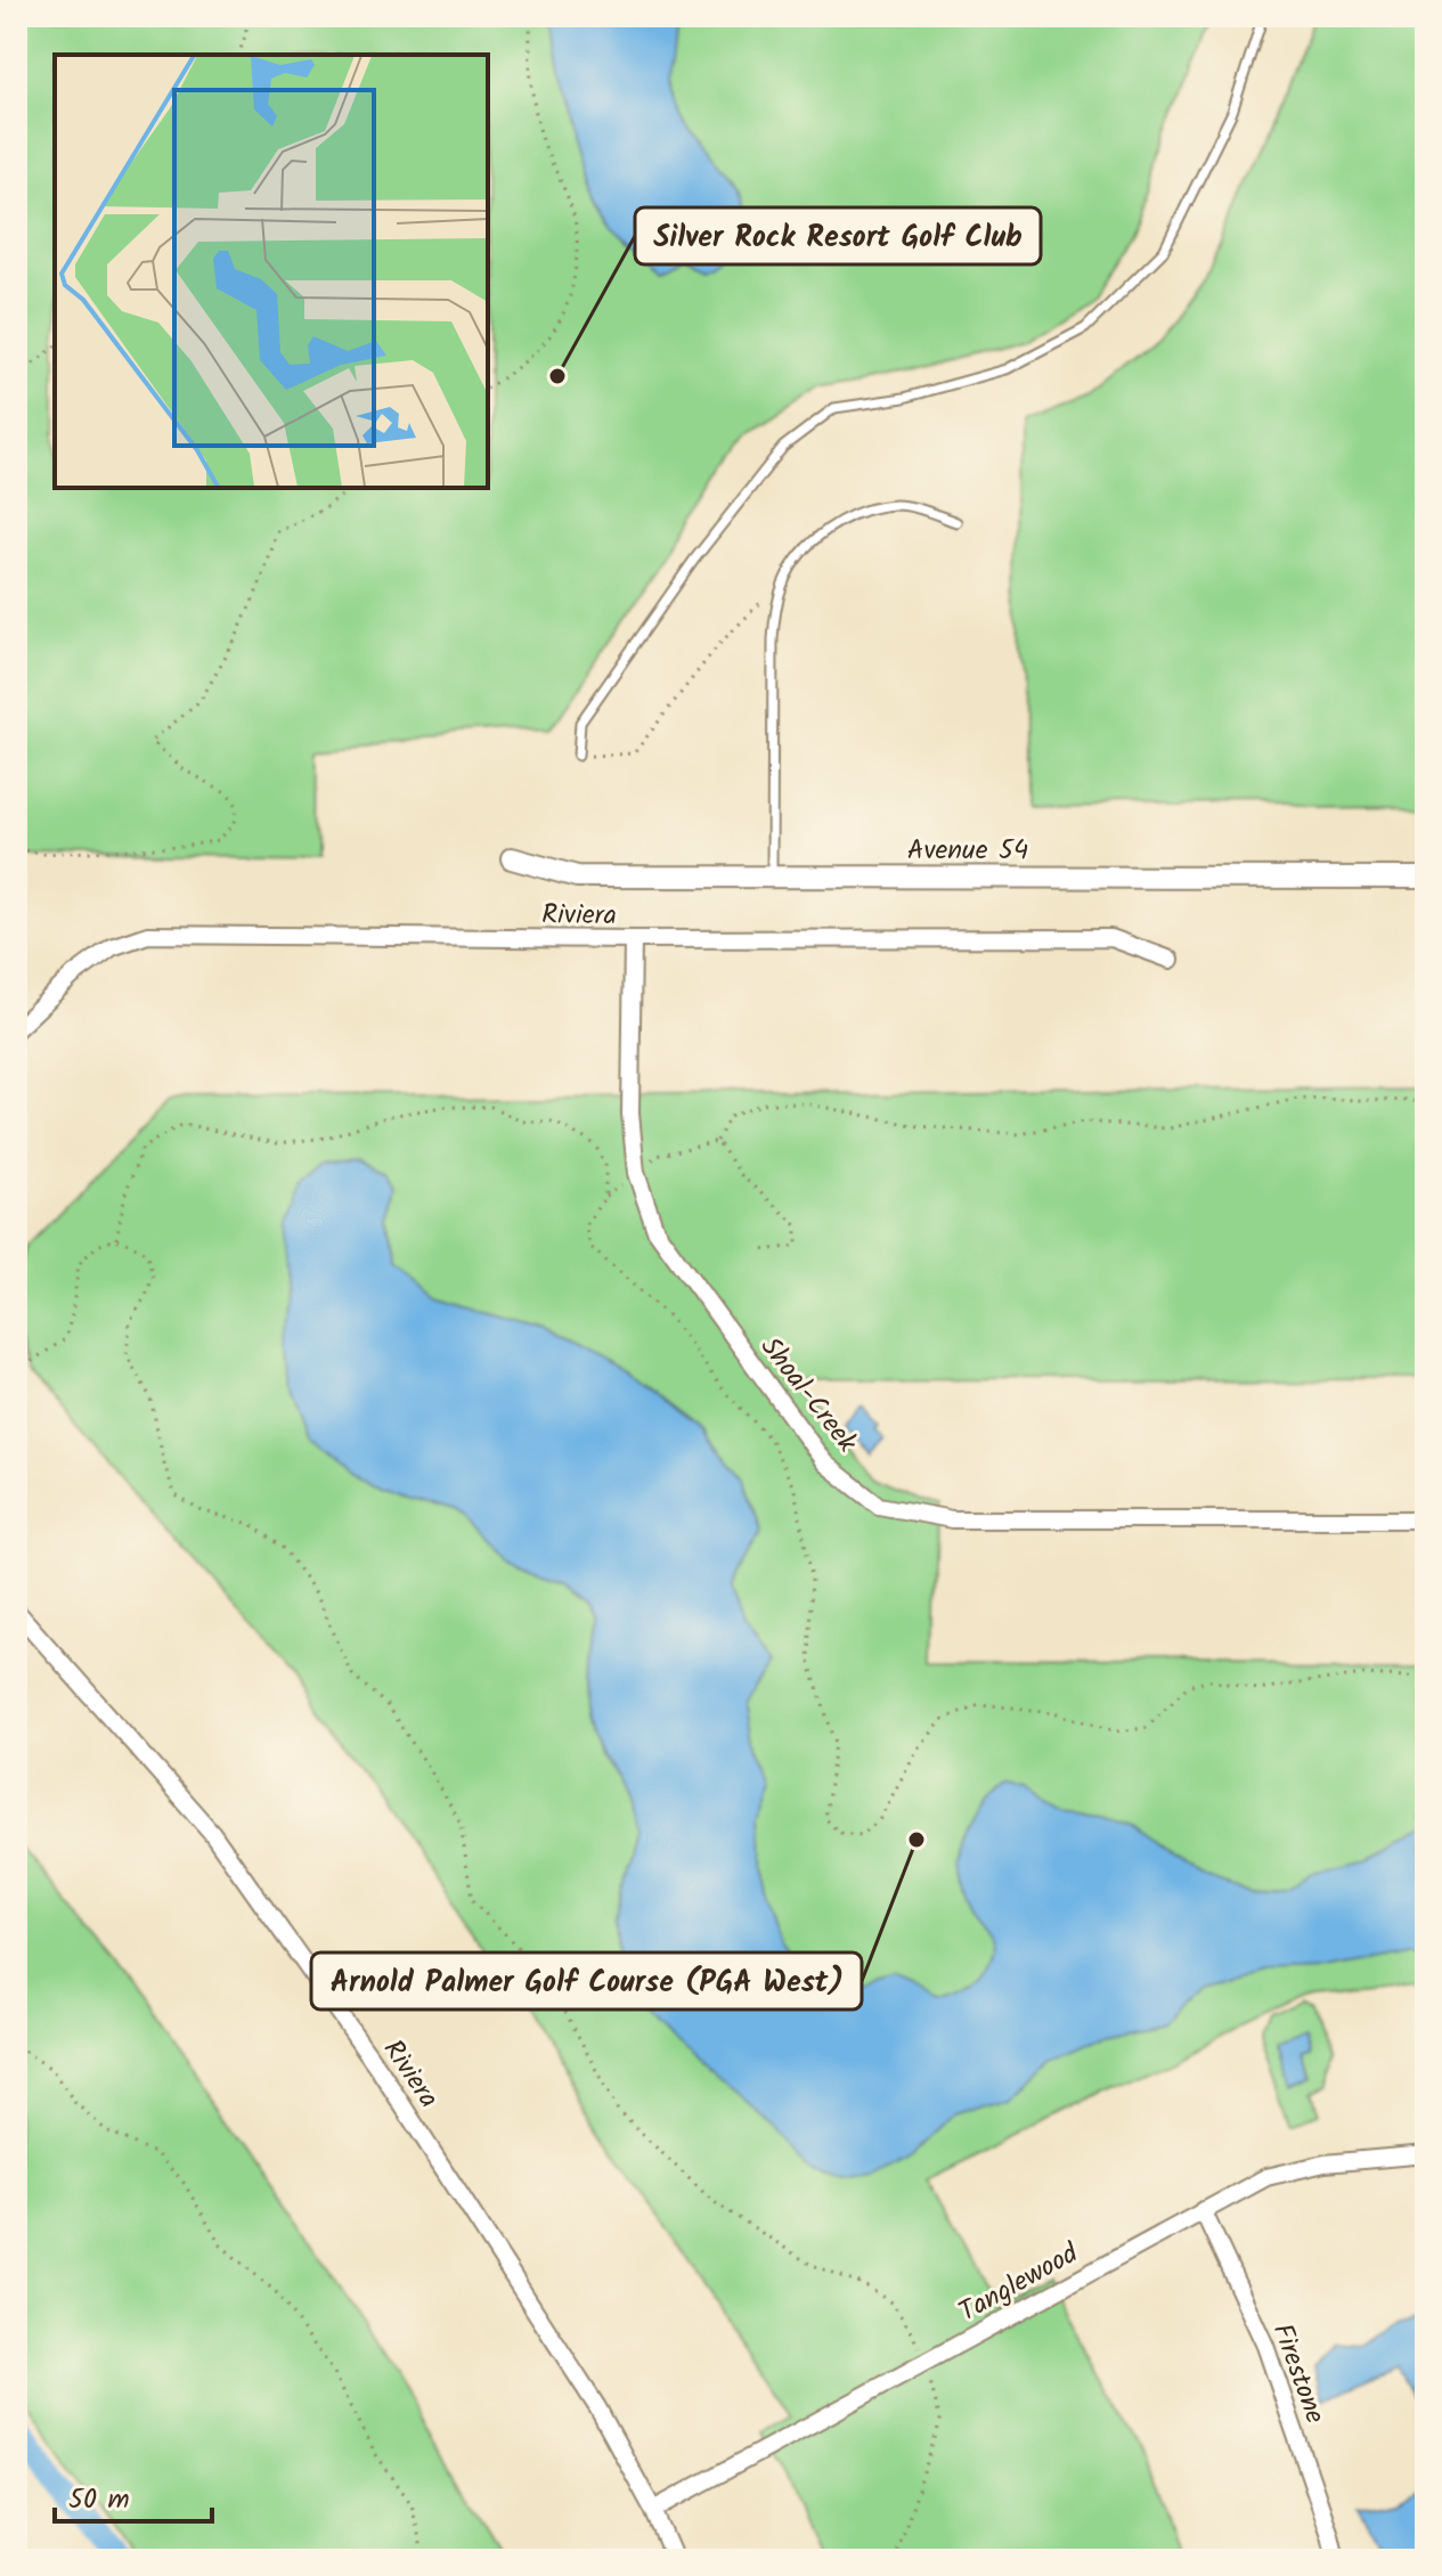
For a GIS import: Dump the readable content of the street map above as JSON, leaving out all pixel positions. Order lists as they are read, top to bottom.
{
  "streets": {
    "street": [
      "Avenue 54",
      "Riviera",
      "Shoal-Creek",
      "Tanglewood",
      "Firestone"
    ]
  },
  "crossings": [
    ["Riviera", "Shoal-Creek"],
    ["Riviera", "Tanglewood"],
    ["Tanglewood", "Firestone"]
  ],
  "places": ["Silver Rock Resort Golf Club", "Arnold Palmer Golf Course (PGA West)"],
  "scale_bar": "50 m"
}
